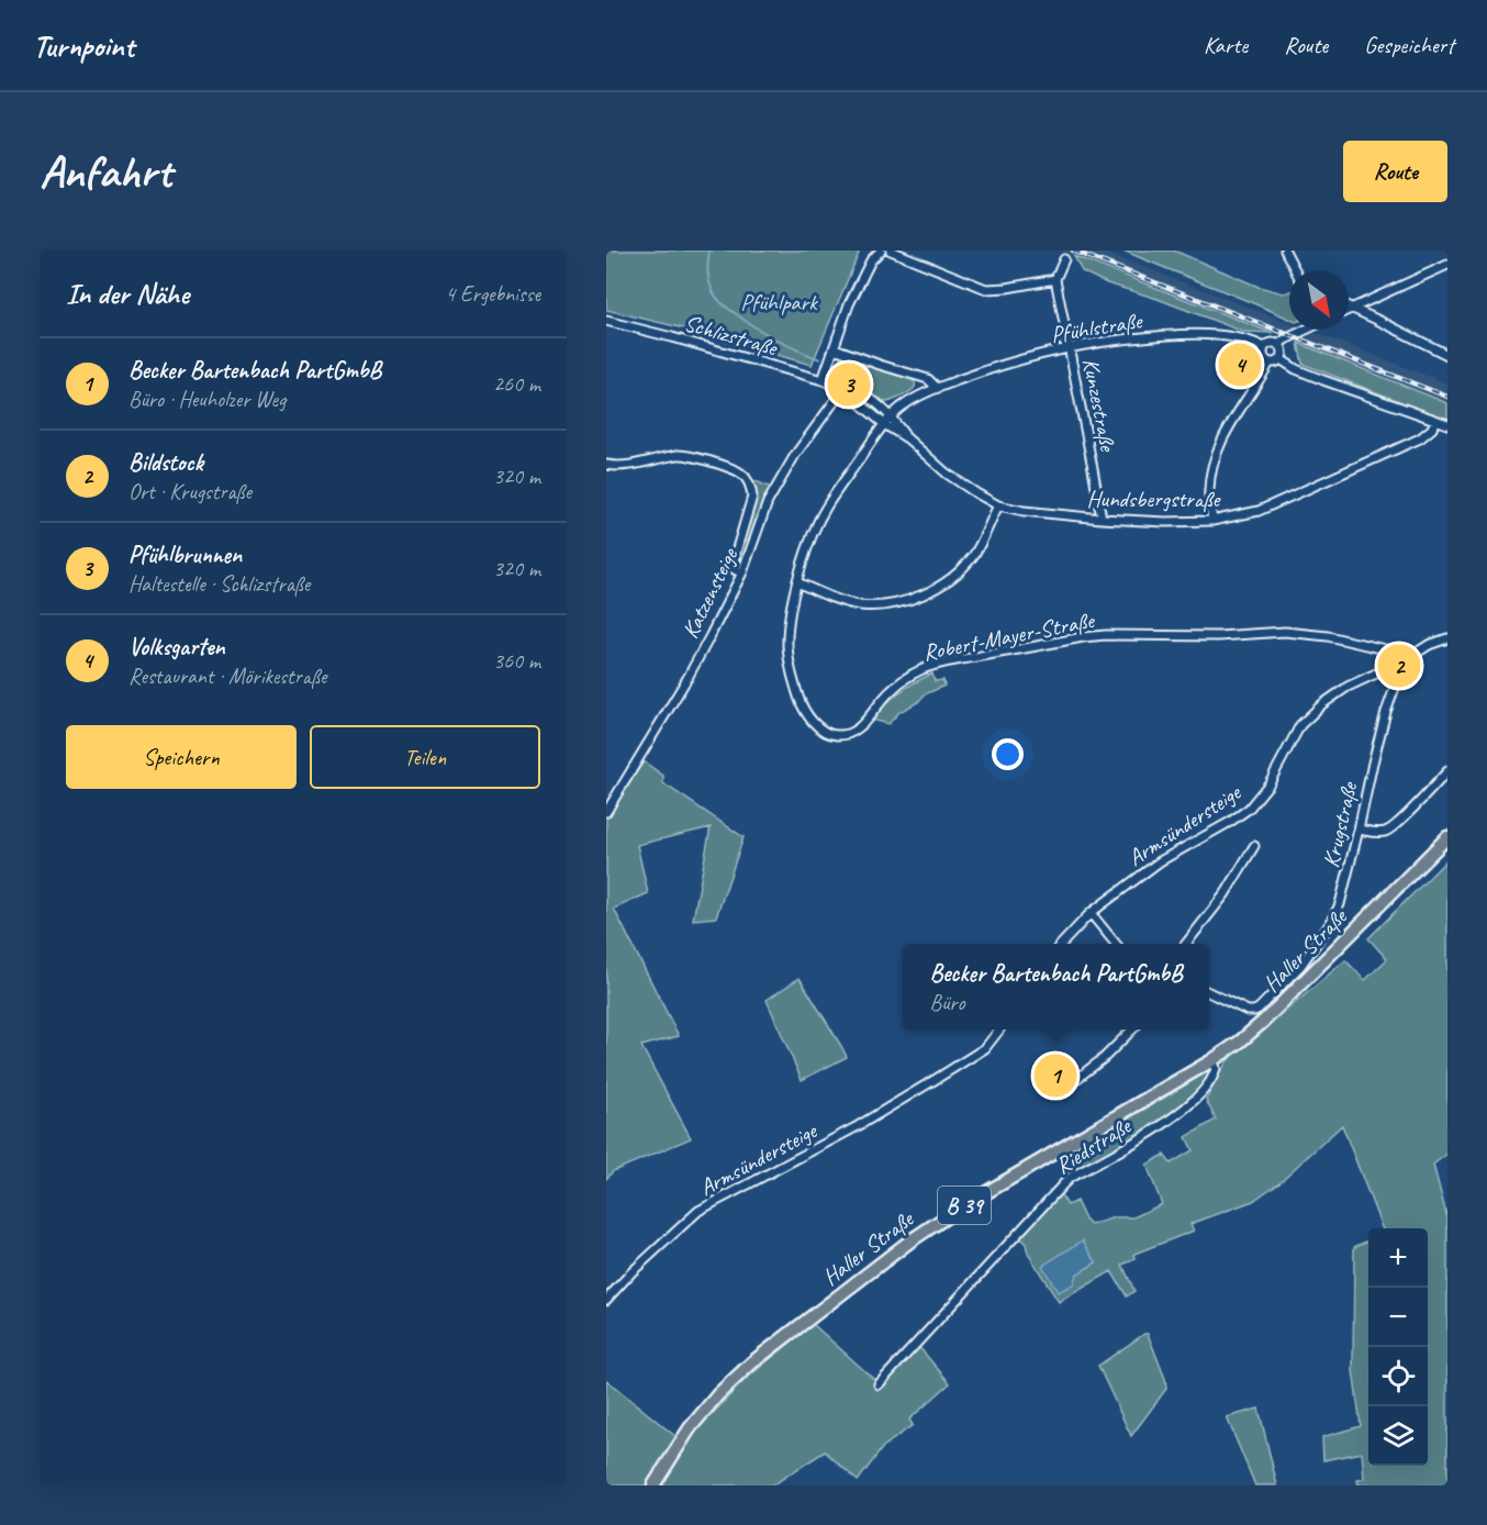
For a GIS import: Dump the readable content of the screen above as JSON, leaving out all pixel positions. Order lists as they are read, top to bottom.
{
  "streets": {
    "main road": ["Haller Straße", "B 39"],
    "street": [
      "Pfühlstraße",
      "Schlizstraße",
      "Kunzestraße",
      "Hundsbergstraße",
      "Katzensteige",
      "Robert-Mayer-Straße",
      "Armsündersteige",
      "Krugstraße",
      "Riedstraße"
    ]
  },
  "crossings": [
    ["Pfühlstraße", "Schlizstraße"],
    ["Pfühlstraße", "Kunzestraße"],
    ["Pfühlstraße", "Hundsbergstraße"],
    ["Pfühlstraße", "Robert-Mayer-Straße"],
    ["Schlizstraße", "Hundsbergstraße"],
    ["Schlizstraße", "Katzensteige"],
    ["Schlizstraße", "Robert-Mayer-Straße"],
    ["Kunzestraße", "Hundsbergstraße"],
    ["Hundsbergstraße", "Robert-Mayer-Straße"],
    ["Robert-Mayer-Straße", "Armsündersteige"],
    ["Robert-Mayer-Straße", "Krugstraße"],
    ["Armsündersteige", "Krugstraße"],
    ["Haller Straße", "Riedstraße"]
  ],
  "parks": ["Pfühlpark"],
  "north": "bottom right",
  "page": {
    "header": "Turnpoint",
    "nav": ["Karte", "Route", "Gespeichert"],
    "buttons": [
      "Route",
      ["Speichern", "Teilen"]
    ],
    "title": "Anfahrt",
    "heading": ["In der Nähe", "4 Ergebnisse"],
    "list": [
      {
        "mark": "1",
        "name": "Becker Bartenbach PartGmbB",
        "note": "Büro · Heuholzer Weg",
        "value": "260 m"
      },
      {
        "mark": "2",
        "name": "Bildstock",
        "note": "Ort · Krugstraße",
        "value": "320 m"
      },
      {
        "mark": "3",
        "name": "Pfühlbrunnen",
        "note": "Haltestelle · Schlizstraße",
        "value": "320 m"
      },
      {
        "mark": "4",
        "name": "Volksgarten",
        "note": "Restaurant · Mörikestraße",
        "value": "360 m"
      }
    ],
    "pins": [
      "4",
      "3",
      "2",
      "1"
    ],
    "popup": ["Becker Bartenbach PartGmbB", "Büro"],
    "map_buttons": ["+", "−"]
  }
}
